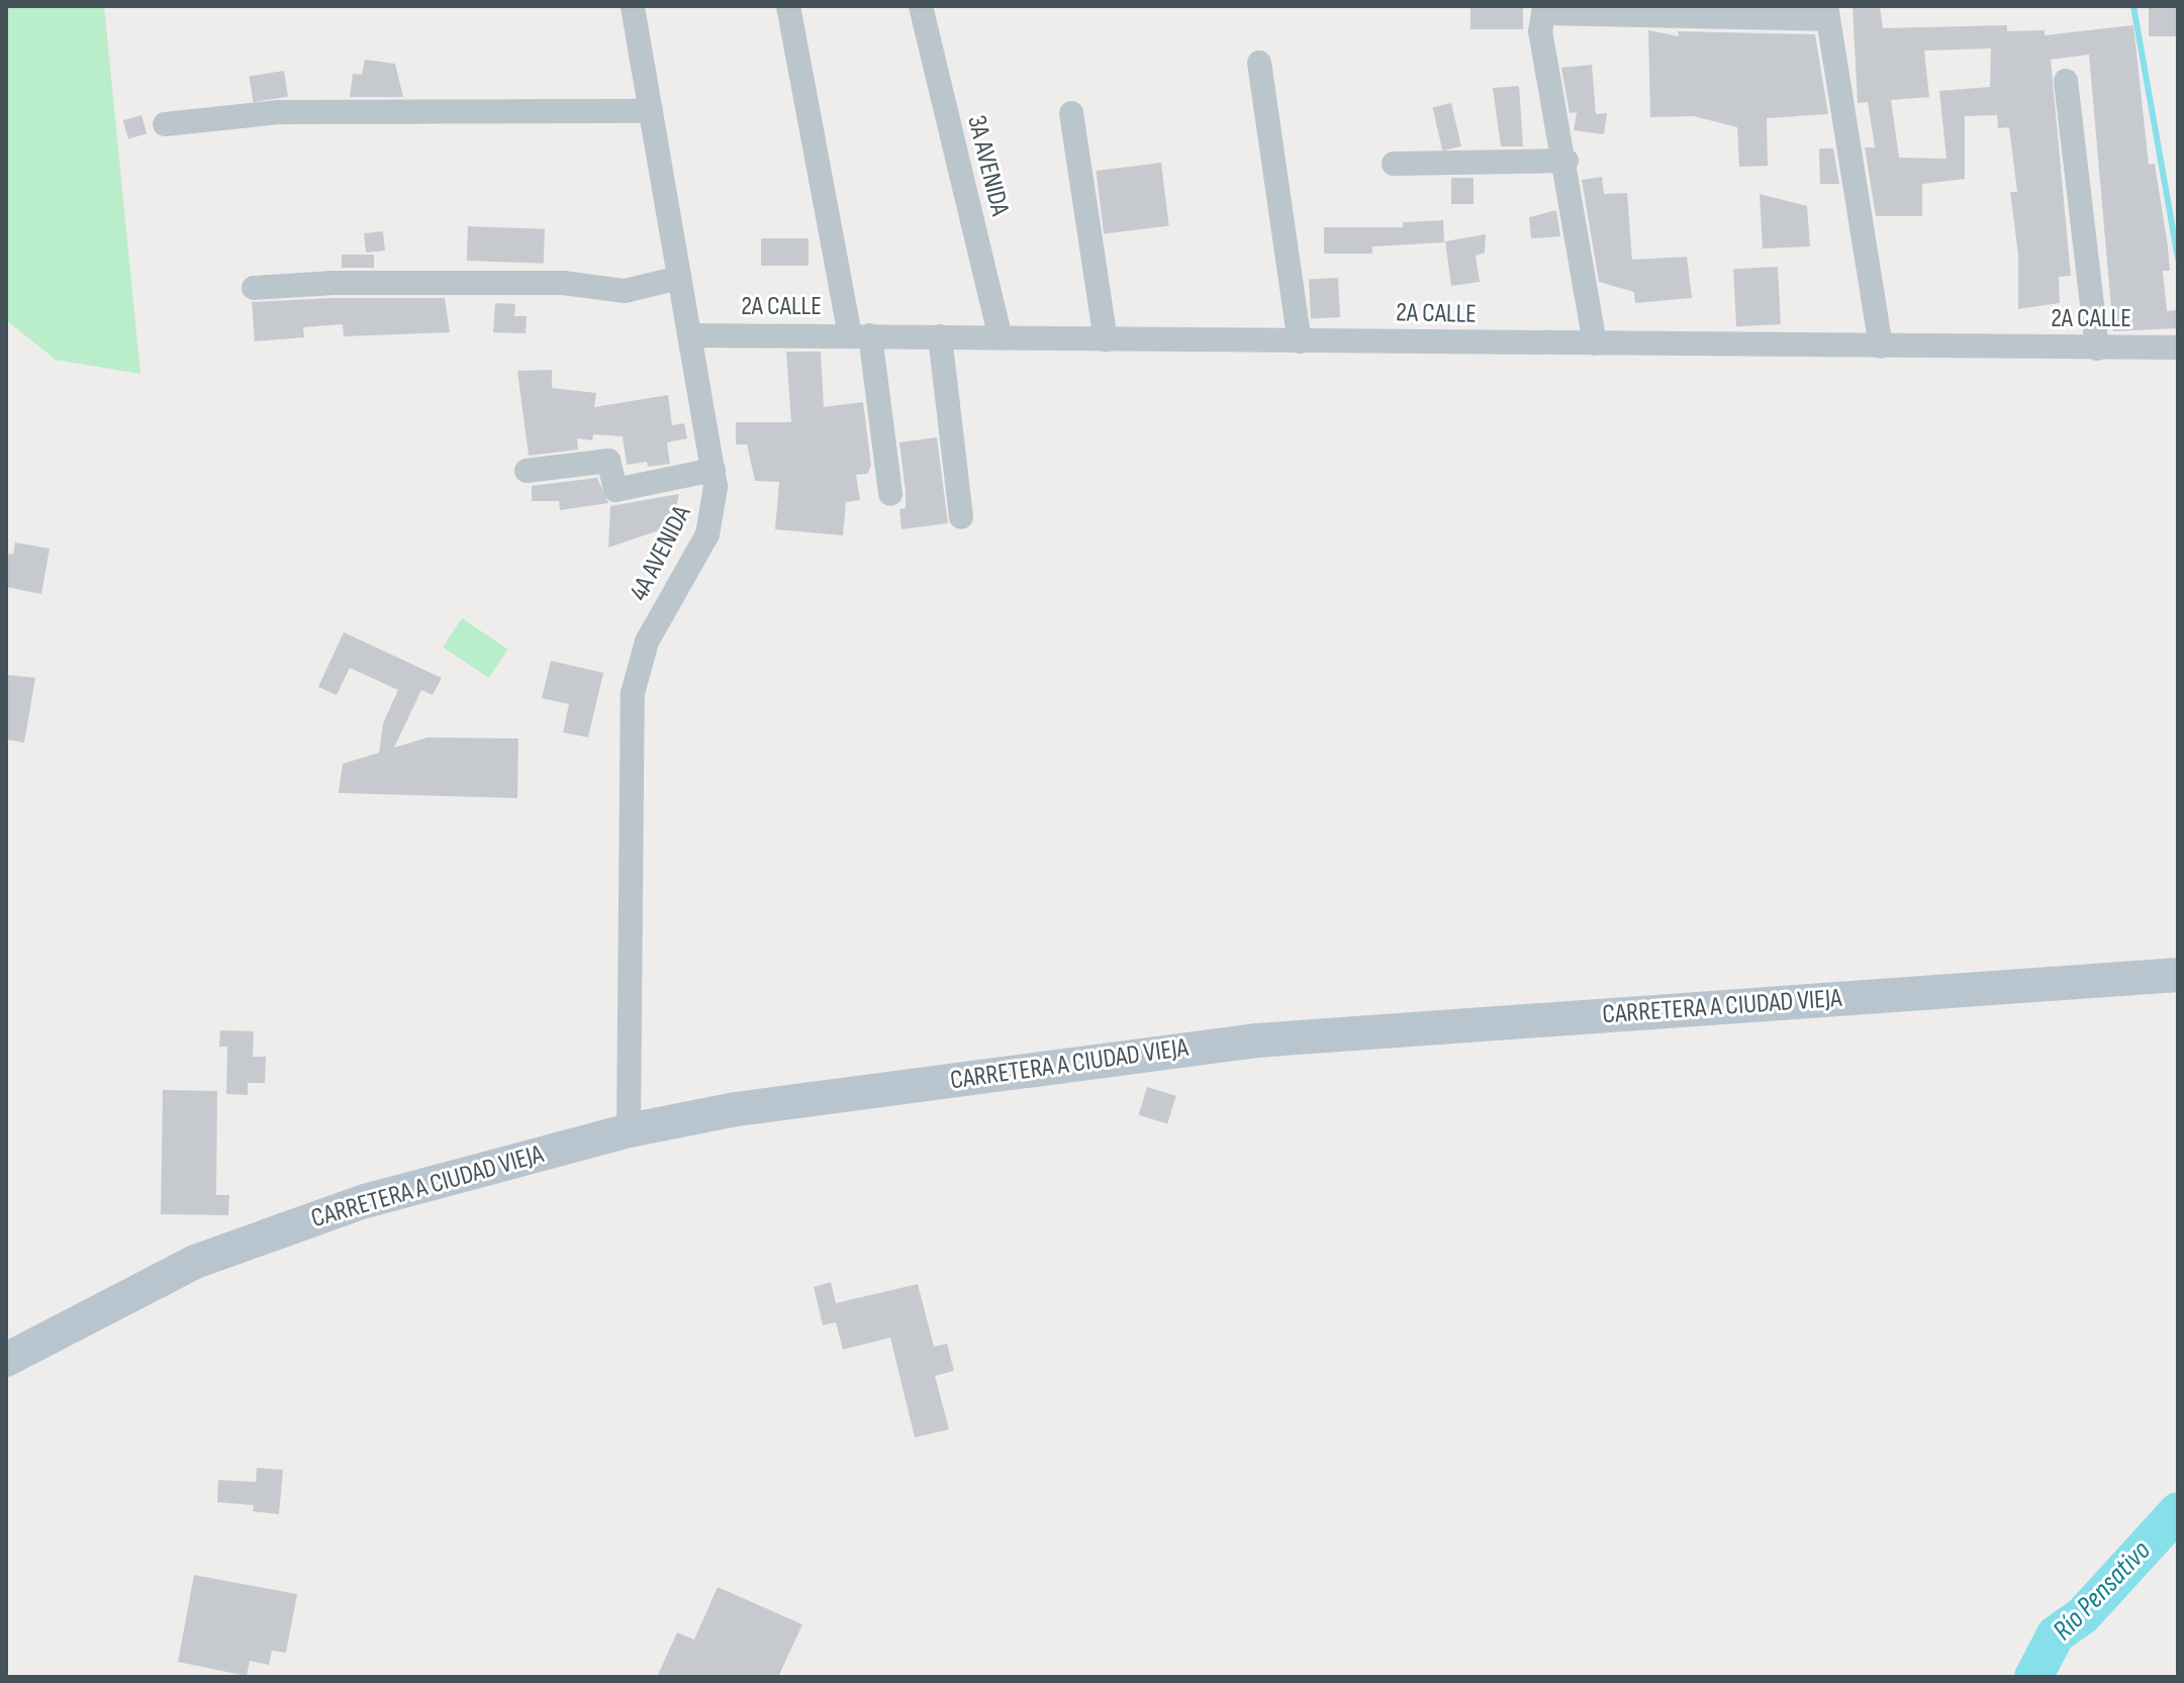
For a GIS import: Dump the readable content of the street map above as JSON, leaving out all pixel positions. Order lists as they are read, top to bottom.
{
  "streets": {
    "main road": ["CARRETERA A CIUDAD VIEJA"],
    "street": ["3A AVENIDA", "2A CALLE", "4A AVENIDA"]
  },
  "crossings": [
    ["3A AVENIDA", "2A CALLE"],
    ["2A CALLE", "4A AVENIDA"],
    ["4A AVENIDA", "CARRETERA A CIUDAD VIEJA"]
  ],
  "water": ["Río Pensativo"]
}
